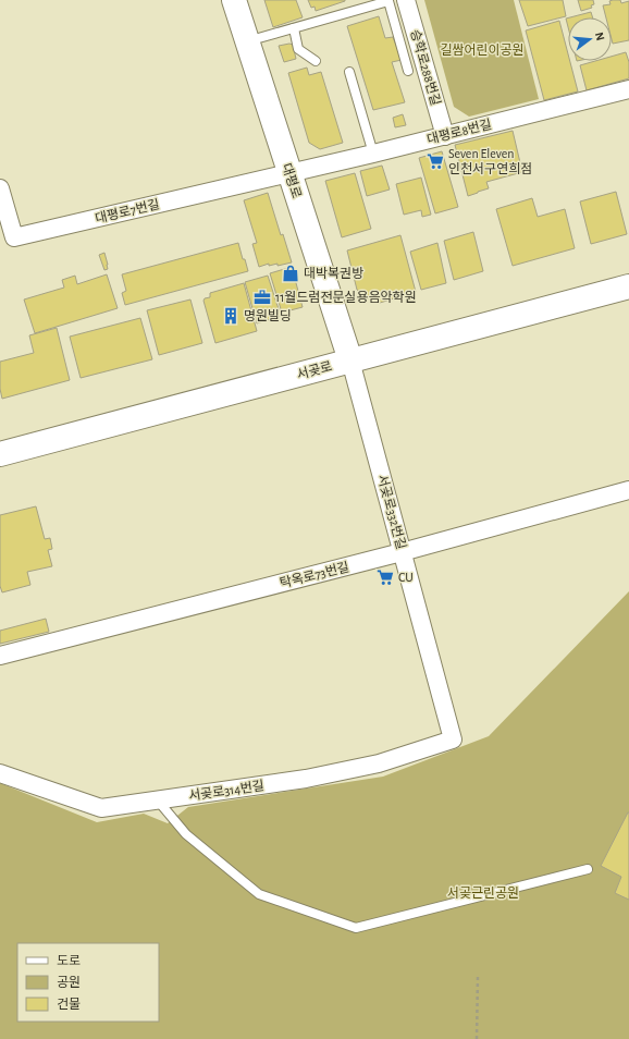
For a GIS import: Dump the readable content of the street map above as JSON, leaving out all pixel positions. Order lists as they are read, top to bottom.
{
  "streets": {
    "main road": ["대평로", "서곶로"],
    "street": [
      "승학로288번길",
      "대평로8번길",
      "대평로7번길",
      "서곶로332번길",
      "탁옥로73번길",
      "서곶로314번길"
    ]
  },
  "crossings": [
    ["승학로288번길", "대평로8번길"],
    ["대평로8번길", "대평로"],
    ["대평로8번길", "대평로7번길"],
    ["대평로", "대평로7번길"],
    ["대평로", "서곶로"],
    ["대평로", "서곶로332번길"],
    ["서곶로", "서곶로332번길"],
    ["서곶로332번길", "탁옥로73번길"],
    ["서곶로332번길", "서곶로314번길"]
  ],
  "parks": ["길쌈어린이공원", "서곶근린공원"],
  "places": {
    "supermarket": ["Seven Eleven 인천서구연희점", "CU"],
    "shop": ["대박복권방"],
    "office": ["11월드럼전문실용음악학원"],
    "building": ["명원빌딩"]
  },
  "legend": ["도로", "공원", "건물"],
  "north": "right"
}
